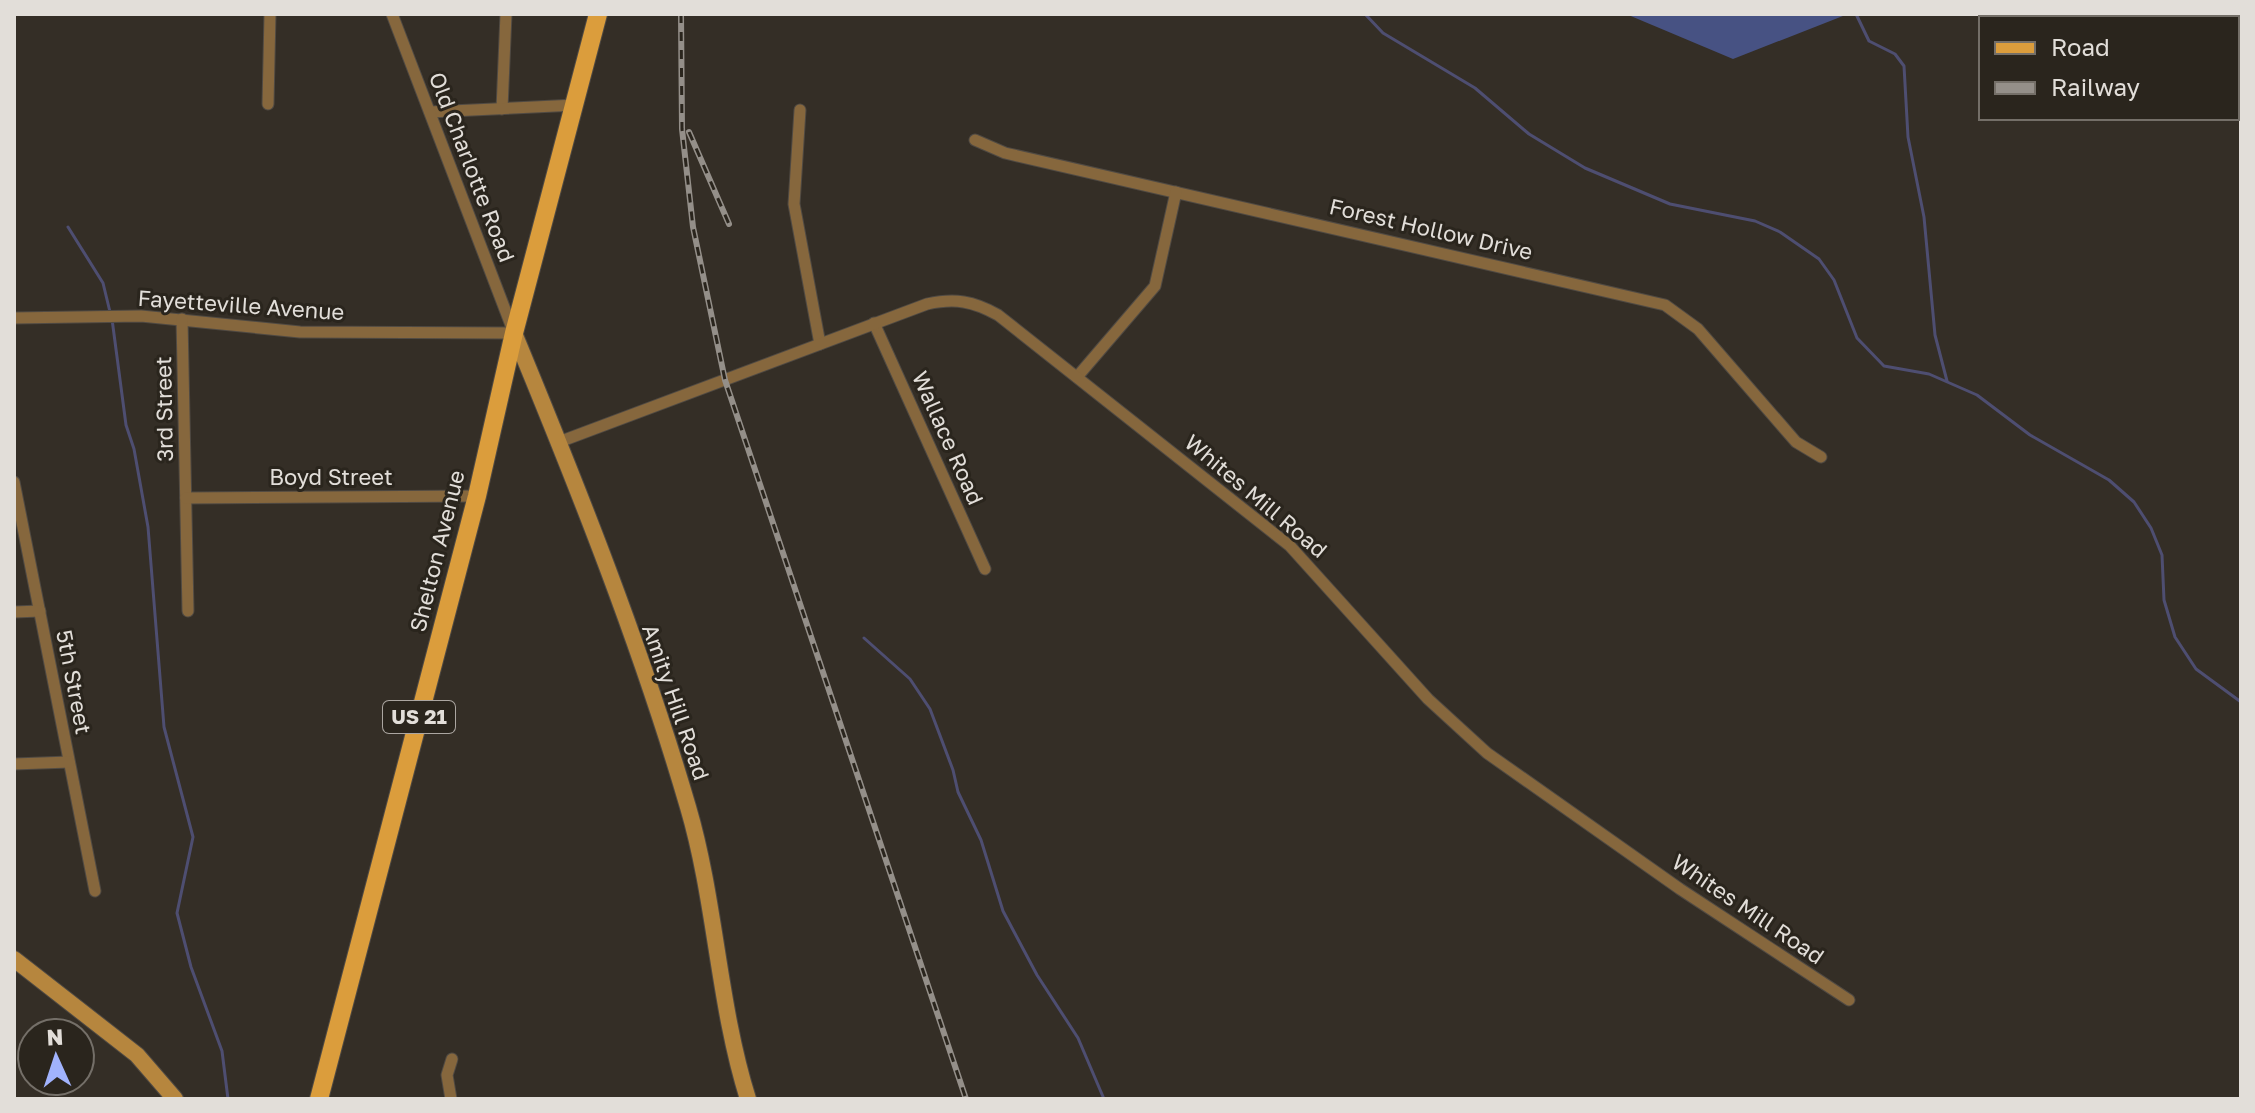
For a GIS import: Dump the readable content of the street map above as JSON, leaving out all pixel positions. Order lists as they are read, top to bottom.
{
  "streets": {
    "main road": ["Shelton Avenue", "US 21"],
    "street": [
      "Old Charlotte Road",
      "Forest Hollow Drive",
      "Fayetteville Avenue",
      "3rd Street",
      "Wallace Road",
      "Boyd Street",
      "Whites Mill Road",
      "5th Street",
      "Amity Hill Road"
    ]
  },
  "crossings": [
    ["Old Charlotte Road", "Fayetteville Avenue"],
    ["Old Charlotte Road", "Shelton Avenue"],
    ["Old Charlotte Road", "Amity Hill Road"],
    ["Fayetteville Avenue", "3rd Street"],
    ["Fayetteville Avenue", "Shelton Avenue"],
    ["Fayetteville Avenue", "Amity Hill Road"],
    ["3rd Street", "Boyd Street"],
    ["Wallace Road", "Whites Mill Road"],
    ["Boyd Street", "Shelton Avenue"],
    ["Whites Mill Road", "Amity Hill Road"],
    ["Shelton Avenue", "Amity Hill Road"]
  ],
  "legend": ["Road", "Railway"],
  "north": "top"
}
